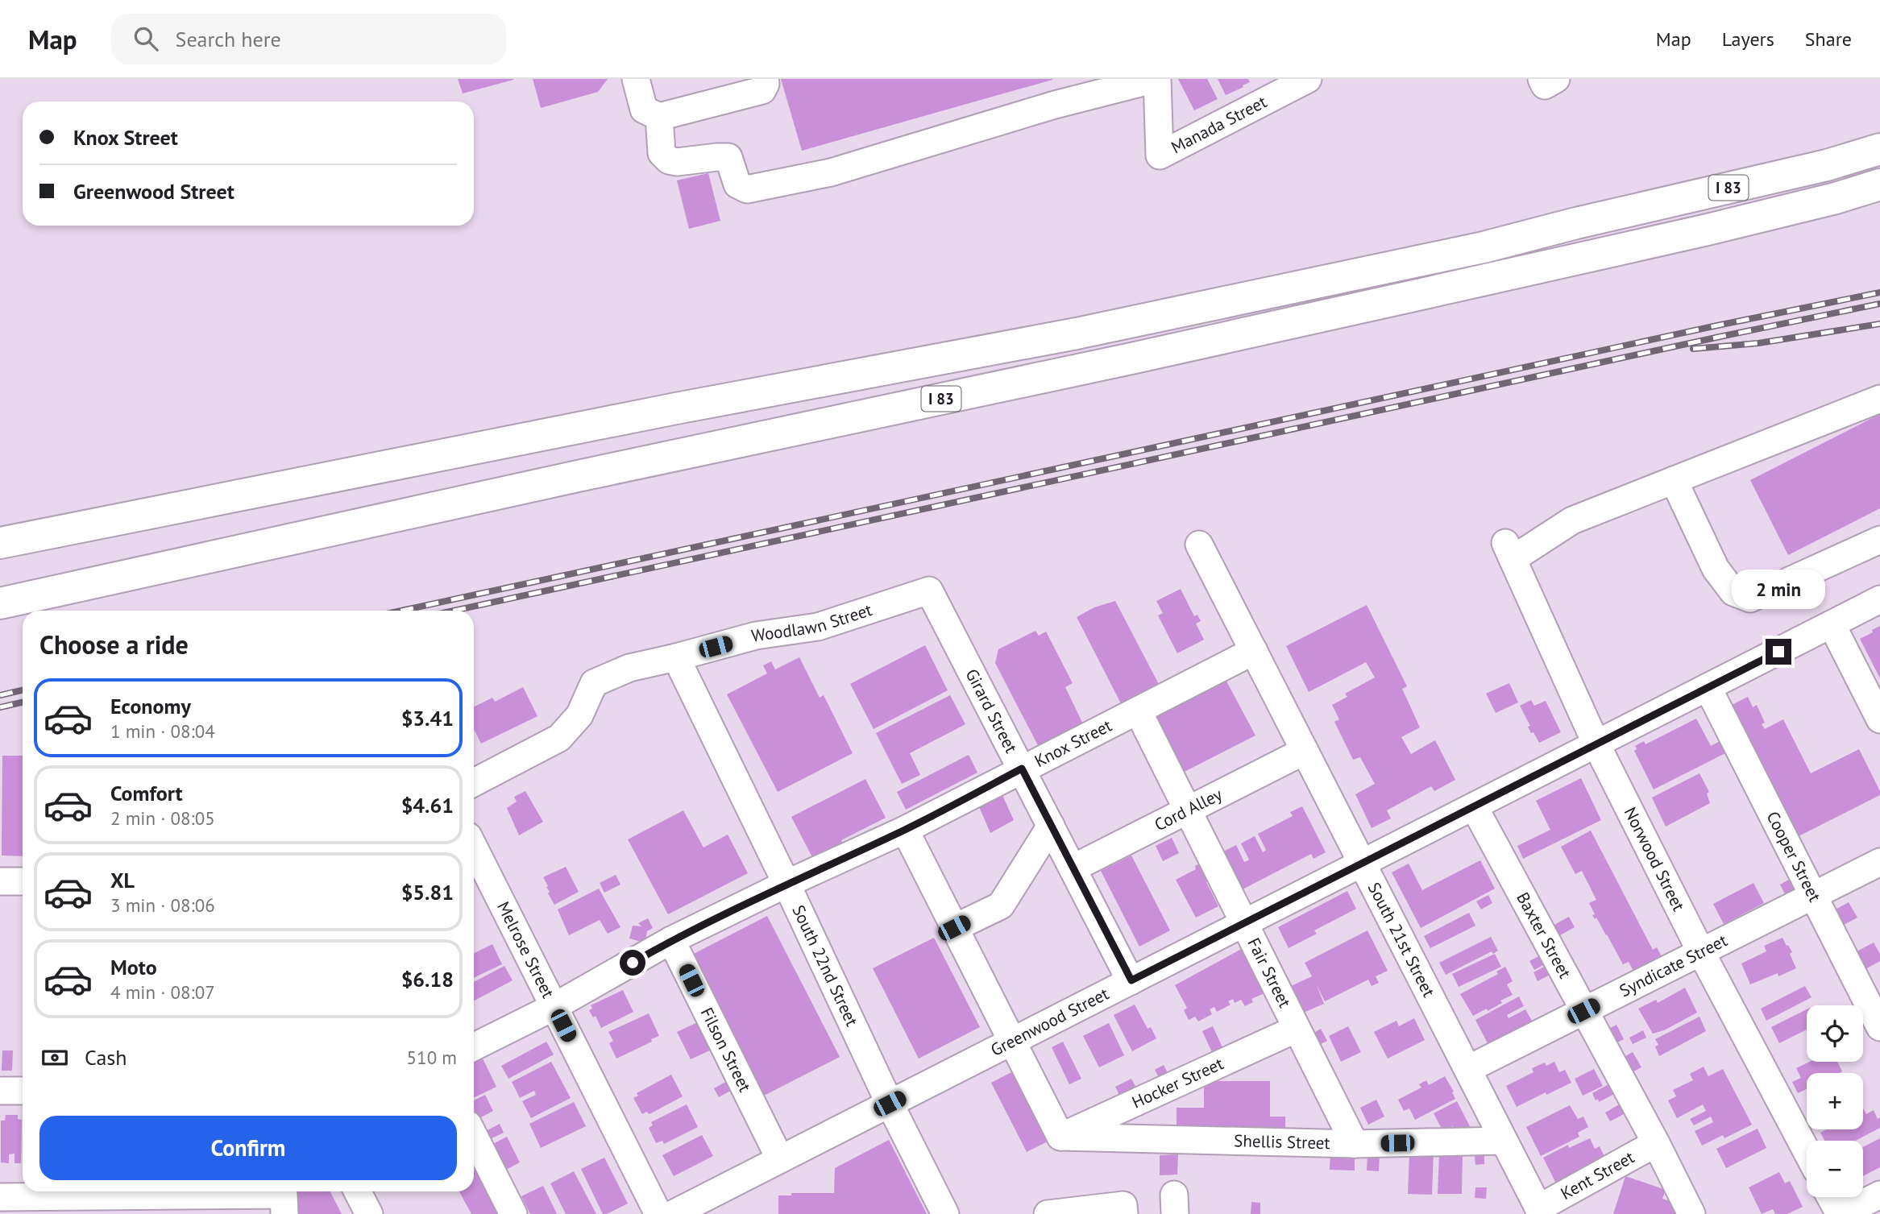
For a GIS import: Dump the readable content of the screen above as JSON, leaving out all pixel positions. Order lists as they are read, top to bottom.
{
  "streets": {
    "highway": ["I 83"],
    "street": [
      "Manada Street",
      "Woodlawn Street",
      "Girard Street",
      "Knox Street",
      "Cord Alley",
      "Cooper Street",
      "Norwood Street",
      "Baxter Street",
      "South 21st Street",
      "Melrose Street",
      "Syndicate Street",
      "South 22nd Street",
      "Fair Street",
      "Greenwood Street",
      "Filson Street",
      "Hocker Street",
      "Shellis Street",
      "Kent Street"
    ]
  },
  "crossings": [
    ["Woodlawn Street", "Girard Street"],
    ["Woodlawn Street", "South 22nd Street"],
    ["Girard Street", "Knox Street"],
    ["Girard Street", "Cord Alley"],
    ["Girard Street", "Greenwood Street"],
    ["Knox Street", "South 21st Street"],
    ["Knox Street", "Melrose Street"],
    ["Knox Street", "South 22nd Street"],
    ["Knox Street", "Fair Street"],
    ["Knox Street", "Filson Street"],
    ["Cord Alley", "South 21st Street"],
    ["Cord Alley", "Fair Street"],
    ["Cooper Street", "Syndicate Street"],
    ["Cooper Street", "Greenwood Street"],
    ["Norwood Street", "Syndicate Street"],
    ["Norwood Street", "Greenwood Street"],
    ["Baxter Street", "Syndicate Street"],
    ["Baxter Street", "Greenwood Street"],
    ["Baxter Street", "Kent Street"],
    ["South 21st Street", "Syndicate Street"],
    ["South 21st Street", "Greenwood Street"],
    ["South 21st Street", "Shellis Street"],
    ["South 21st Street", "Kent Street"],
    ["South 22nd Street", "Greenwood Street"],
    ["Fair Street", "Greenwood Street"],
    ["Fair Street", "Hocker Street"],
    ["Fair Street", "Shellis Street"],
    ["Greenwood Street", "Filson Street"],
    ["Hocker Street", "Shellis Street"]
  ],
  "page": {
    "header": "Map",
    "search": "Search here",
    "nav": ["Map", "Layers", "Share"],
    "banner": ["Knox Street", "Greenwood Street"],
    "bubble": "2 min",
    "heading": "Choose a ride",
    "list": [
      {
        "name": "Economy",
        "note": "1 min · 08:04",
        "value": "$3.41"
      },
      {
        "name": "Comfort",
        "note": "2 min · 08:05",
        "value": "$4.61"
      },
      {
        "name": "XL",
        "note": "3 min · 08:06",
        "value": "$5.81"
      },
      {
        "name": "Moto",
        "note": "4 min · 08:07",
        "value": "$6.18"
      }
    ],
    "map_buttons": ["+", "−"],
    "pay": ["Cash", "510 m"],
    "buttons": "Confirm"
  }
}
